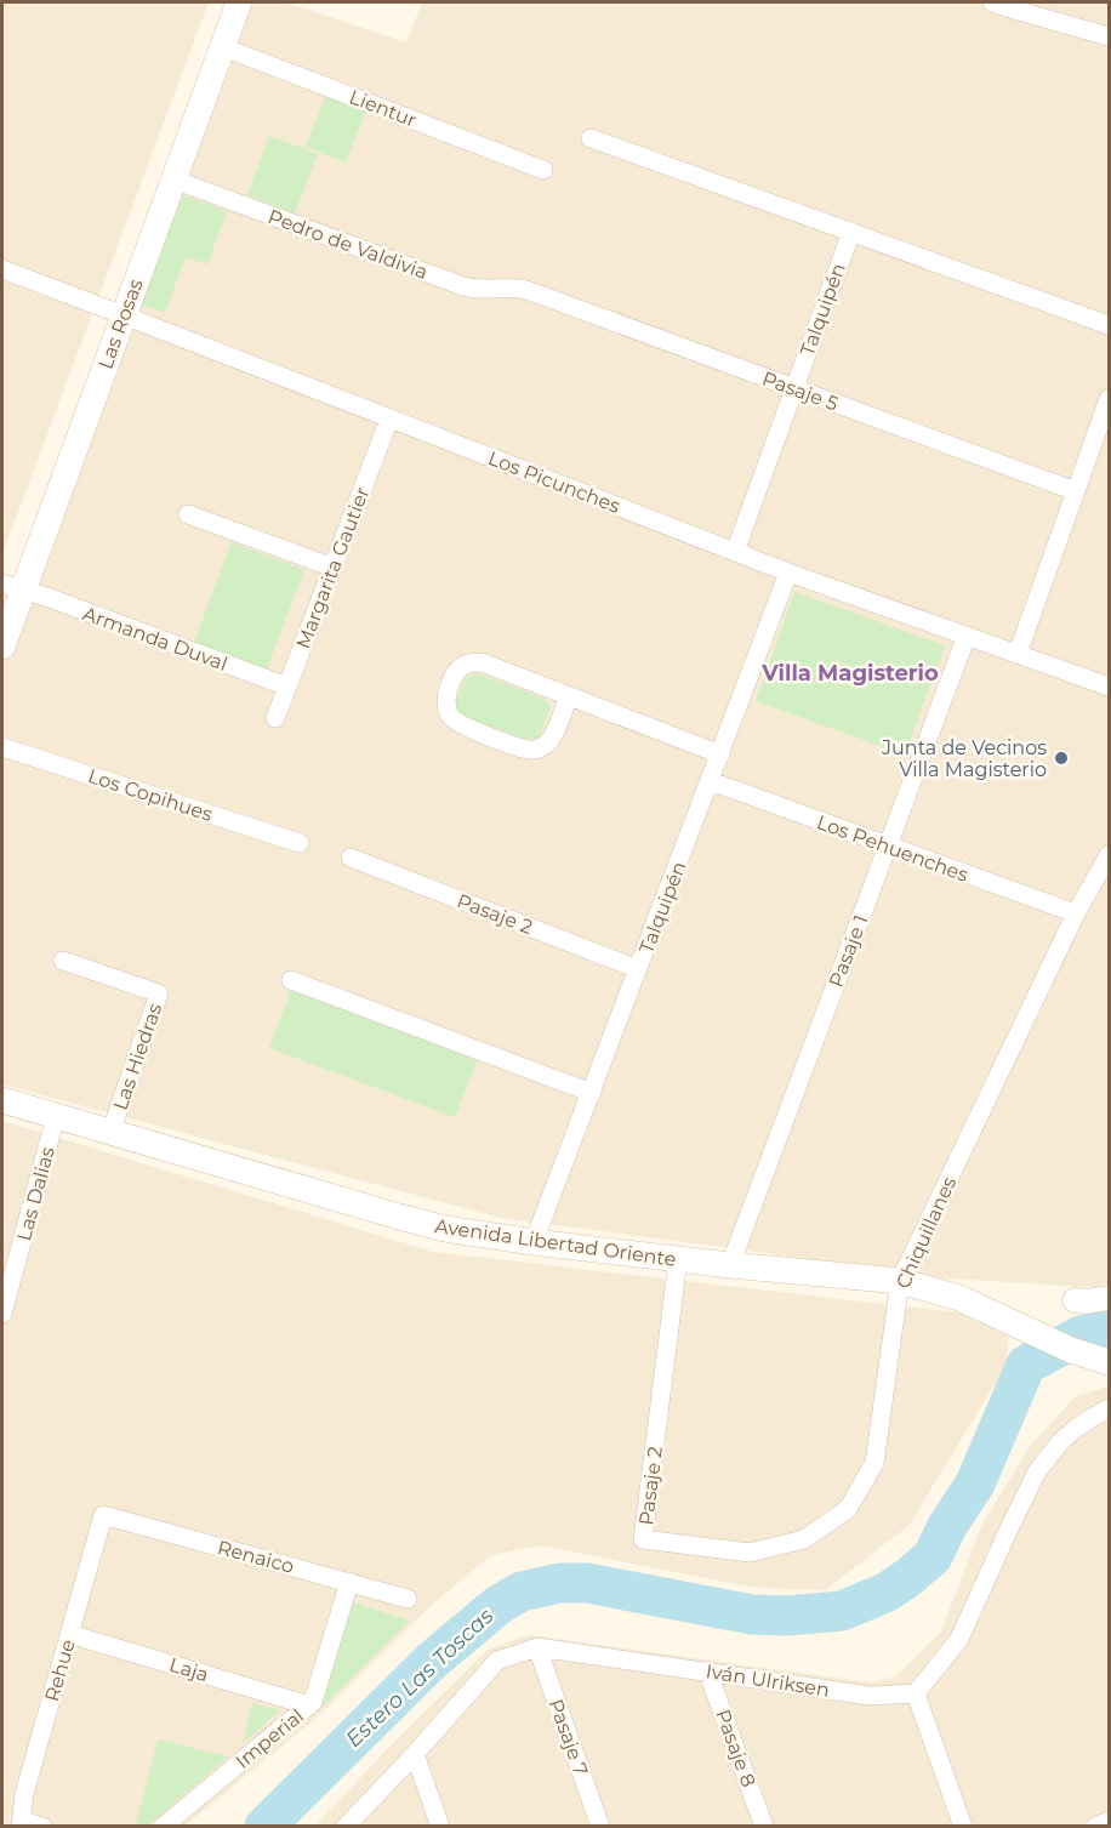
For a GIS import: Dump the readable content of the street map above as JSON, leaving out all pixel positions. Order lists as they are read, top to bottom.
{
  "streets": {
    "main road": ["Las Rosas", "Avenida Libertad Oriente"],
    "street": [
      "Lientur",
      "Pedro de Valdivia",
      "Talquipén",
      "Pasaje 5",
      "Los Picunches",
      "Margarita Gautier",
      "Armanda Duval",
      "Los Copihues",
      "Los Pehuenches",
      "Pasaje 2",
      "Pasaje 1",
      "Las Hiedras",
      "Las Dalias",
      "Chiquillanes",
      "Renaico",
      "Laja",
      "Rehue",
      "Iván Ulriksen",
      "Pasaje 7",
      "Imperial",
      "Pasaje 8"
    ]
  },
  "crossings": [
    ["Lientur", "Las Rosas"],
    ["Pedro de Valdivia", "Las Rosas"],
    ["Pedro de Valdivia", "Pasaje 5"],
    ["Talquipén", "Pasaje 5"],
    ["Talquipén", "Los Picunches"],
    ["Talquipén", "Los Pehuenches"],
    ["Talquipén", "Pasaje 2"],
    ["Talquipén", "Avenida Libertad Oriente"],
    ["Las Rosas", "Los Picunches"],
    ["Las Rosas", "Armanda Duval"],
    ["Los Picunches", "Margarita Gautier"],
    ["Los Picunches", "Pasaje 1"],
    ["Margarita Gautier", "Armanda Duval"],
    ["Los Pehuenches", "Pasaje 1"],
    ["Los Pehuenches", "Chiquillanes"],
    ["Pasaje 2", "Chiquillanes"],
    ["Pasaje 2", "Avenida Libertad Oriente"],
    ["Pasaje 1", "Avenida Libertad Oriente"],
    ["Las Hiedras", "Avenida Libertad Oriente"],
    ["Las Dalias", "Avenida Libertad Oriente"],
    ["Chiquillanes", "Avenida Libertad Oriente"],
    ["Renaico", "Rehue"],
    ["Renaico", "Imperial"],
    ["Laja", "Rehue"],
    ["Laja", "Imperial"],
    ["Iván Ulriksen", "Pasaje 7"],
    ["Iván Ulriksen", "Pasaje 8"]
  ],
  "districts": ["Villa Magisterio"],
  "water": ["Estero Las Toscas"],
  "places": ["Junta de Vecinos Villa Magisterio"]
}
